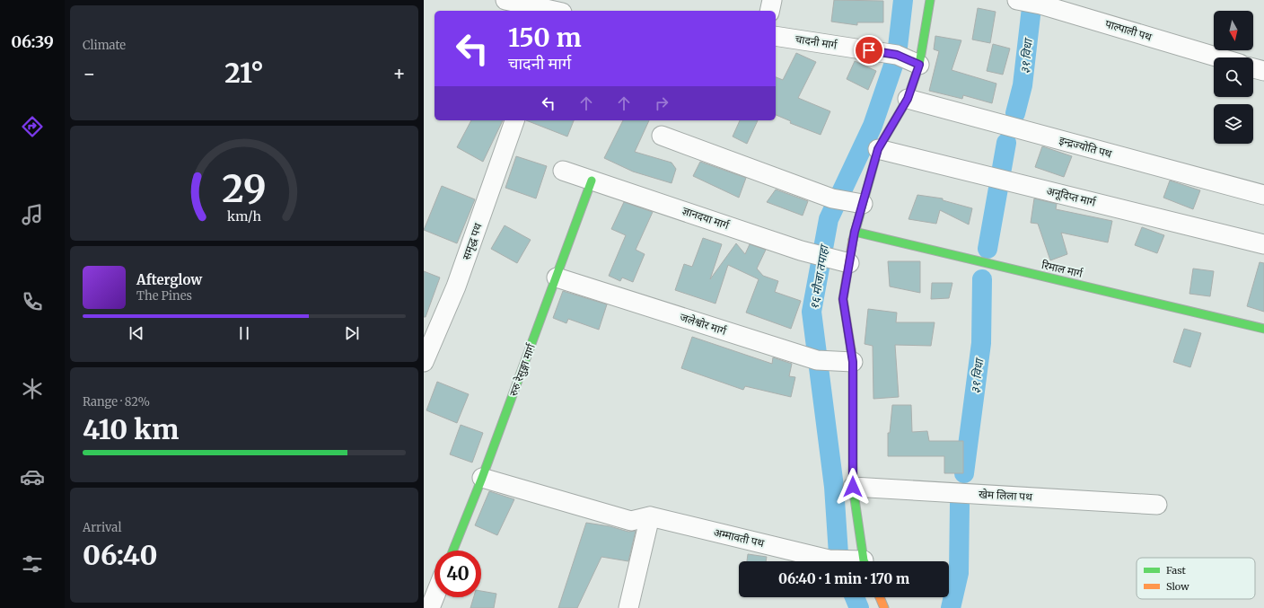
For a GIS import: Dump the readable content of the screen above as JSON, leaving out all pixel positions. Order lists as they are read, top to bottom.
{
  "streets": {
    "street": [
      "पाल्पाली पथ",
      "चादनी मार्ग",
      "इन्द्रज्योति पथ",
      "अनूदिप्त मार्ग",
      "ज्ञानदया मार्ग",
      "समृद्ध पथ",
      "रिमाल मार्ग",
      "जलेश्वोर मार्ग",
      "रुरु रेसुङ्गा मार्ग",
      "खेम लिला पथ",
      "अम्मावती पथ"
    ]
  },
  "crossings": [
    ["ज्ञानदया मार्ग", "रुरु रेसुङ्गा मार्ग"],
    ["जलेश्वोर मार्ग", "रुरु रेसुङ्गा मार्ग"],
    ["रुरु रेसुङ्गा मार्ग", "अम्मावती पथ"]
  ],
  "water": ["३१ विधा", "१६ मौजा तपाहा"],
  "legend": ["Fast", "Slow"],
  "north": "bottom",
  "page": {
    "tabs": "06:39",
    "tile": [
      "Climate",
      ["Range · 82%", "410 km"],
      ["Arrival", "06:40"]
    ],
    "turn": ["150 m", "चादनी मार्ग"],
    "heat": ["−", "21°", "+"],
    "song": ["Afterglow", "The Pines"],
    "limit": "40",
    "trip": "06:40 · 1 min · 170 m",
    "gauge": ["29", "km/h"]
  }
}
